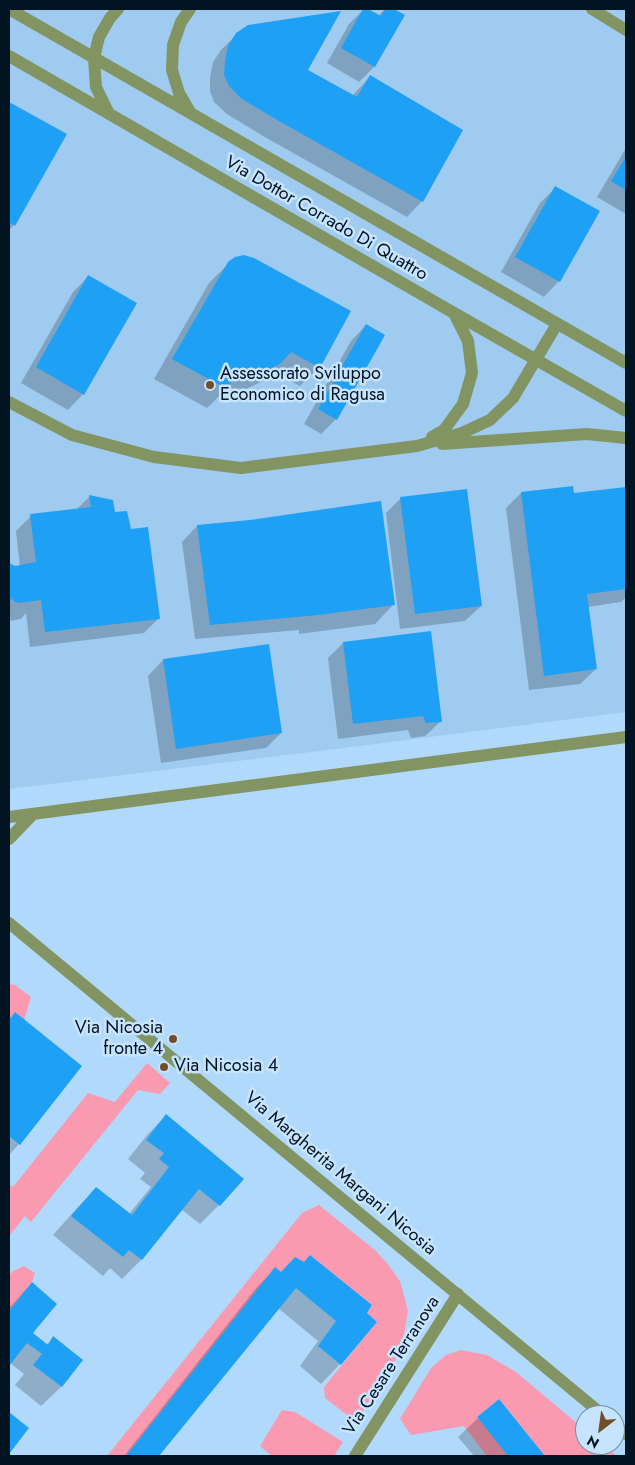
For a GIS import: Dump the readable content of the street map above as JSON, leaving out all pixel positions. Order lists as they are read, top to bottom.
{
  "streets": {
    "street": ["Via Dottor Corrado Di Quattro", "Via Margherita Margani Nicosia", "Via Cesare Terranova"]
  },
  "crossings": [
    ["Via Margherita Margani Nicosia", "Via Cesare Terranova"]
  ],
  "places": ["Assessorato Sviluppo Economico di Ragusa", "Via Nicosia fronte 4", "Via Nicosia 4"],
  "north": "bottom left"
}
